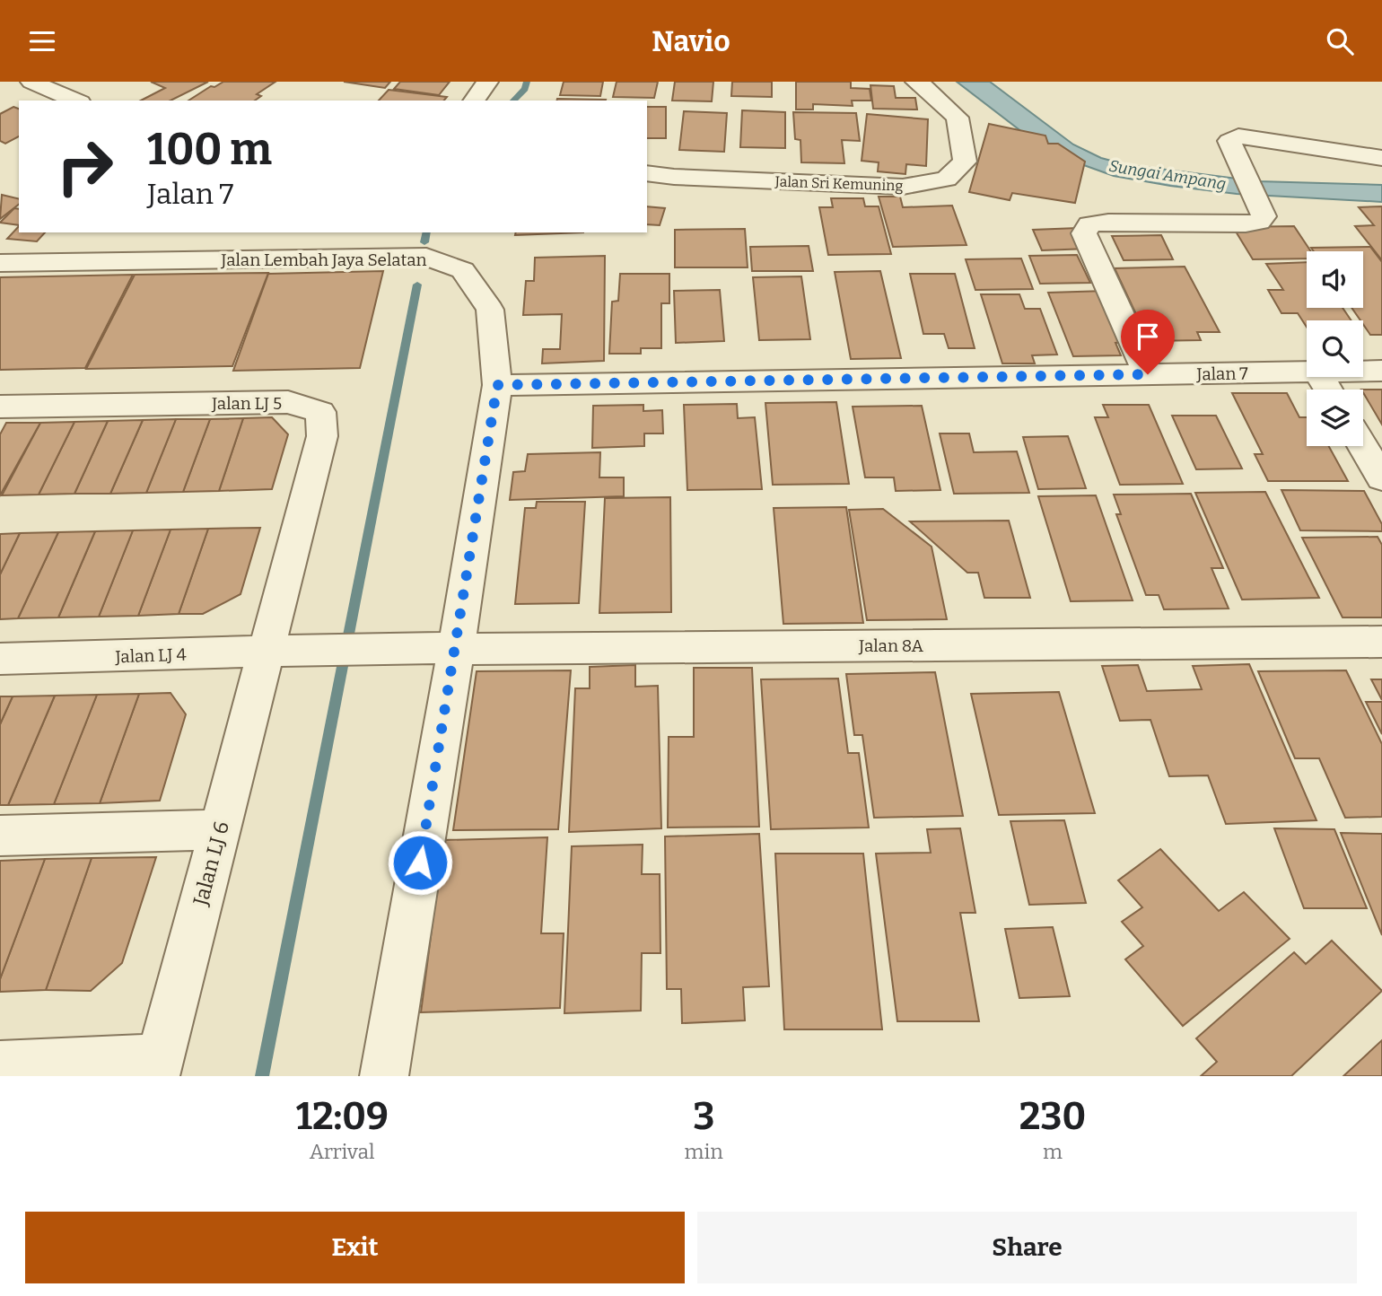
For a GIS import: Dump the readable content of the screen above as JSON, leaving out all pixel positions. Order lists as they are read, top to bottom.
{
  "streets": {
    "street": [
      "Jalan Sri Kemuning",
      "Jalan Lembah Jaya Selatan",
      "Jalan 7",
      "Jalan LJ 5",
      "Jalan 8A",
      "Jalan LJ 4",
      "Jalan LJ 6"
    ]
  },
  "crossings": [
    ["Jalan Lembah Jaya Selatan", "Jalan 7"],
    ["Jalan Lembah Jaya Selatan", "Jalan 8A"],
    ["Jalan LJ 5", "Jalan LJ 4"],
    ["Jalan LJ 5", "Jalan LJ 6"],
    ["Jalan 8A", "Jalan LJ 4"],
    ["Jalan LJ 4", "Jalan LJ 6"]
  ],
  "water": ["Sungai Ampang"],
  "page": {
    "header": "Navio",
    "turn": ["100 m", "Jalan 7"],
    "eta": [
      "12:09",
      "Arrival",
      "3",
      "min",
      "230",
      "m"
    ],
    "buttons": ["Exit", "Share"]
  }
}
